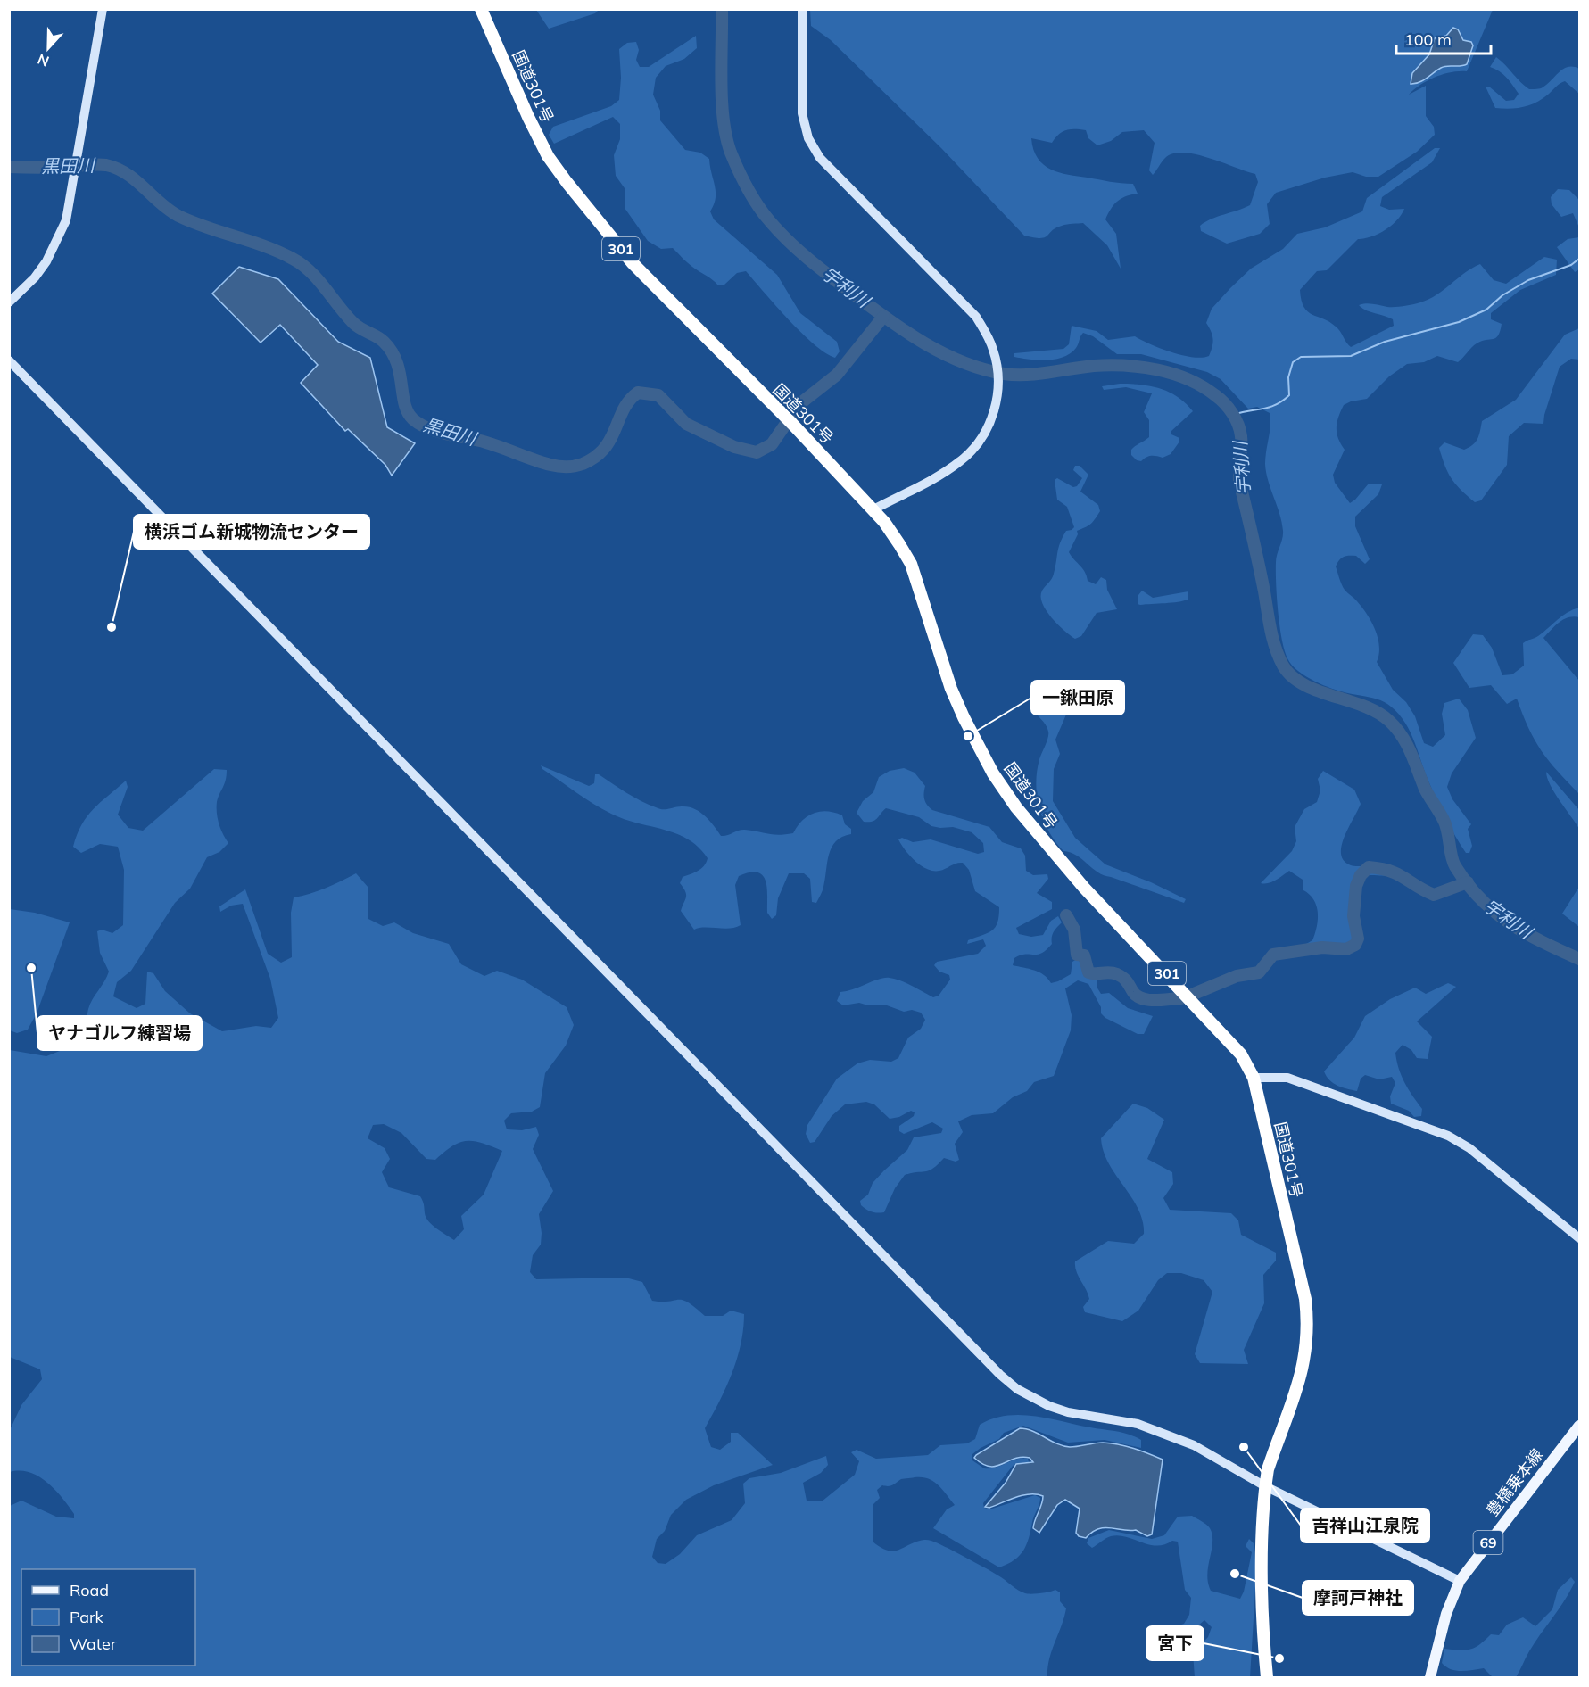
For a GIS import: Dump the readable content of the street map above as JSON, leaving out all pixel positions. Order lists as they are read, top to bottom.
{
  "streets": {
    "highway": ["国道301号", "301"],
    "main road": ["豊橋乗本線", "69"]
  },
  "water": ["黒田川", "宇利川"],
  "places": [
    "横浜ゴム新城物流センター",
    "一鍬田原",
    "ヤナゴルフ練習場",
    "吉祥山江泉院",
    "摩訶戸神社",
    "宮下"
  ],
  "legend": ["Road", "Park", "Water"],
  "scale_bar": "100 m",
  "north": "bottom"
}
